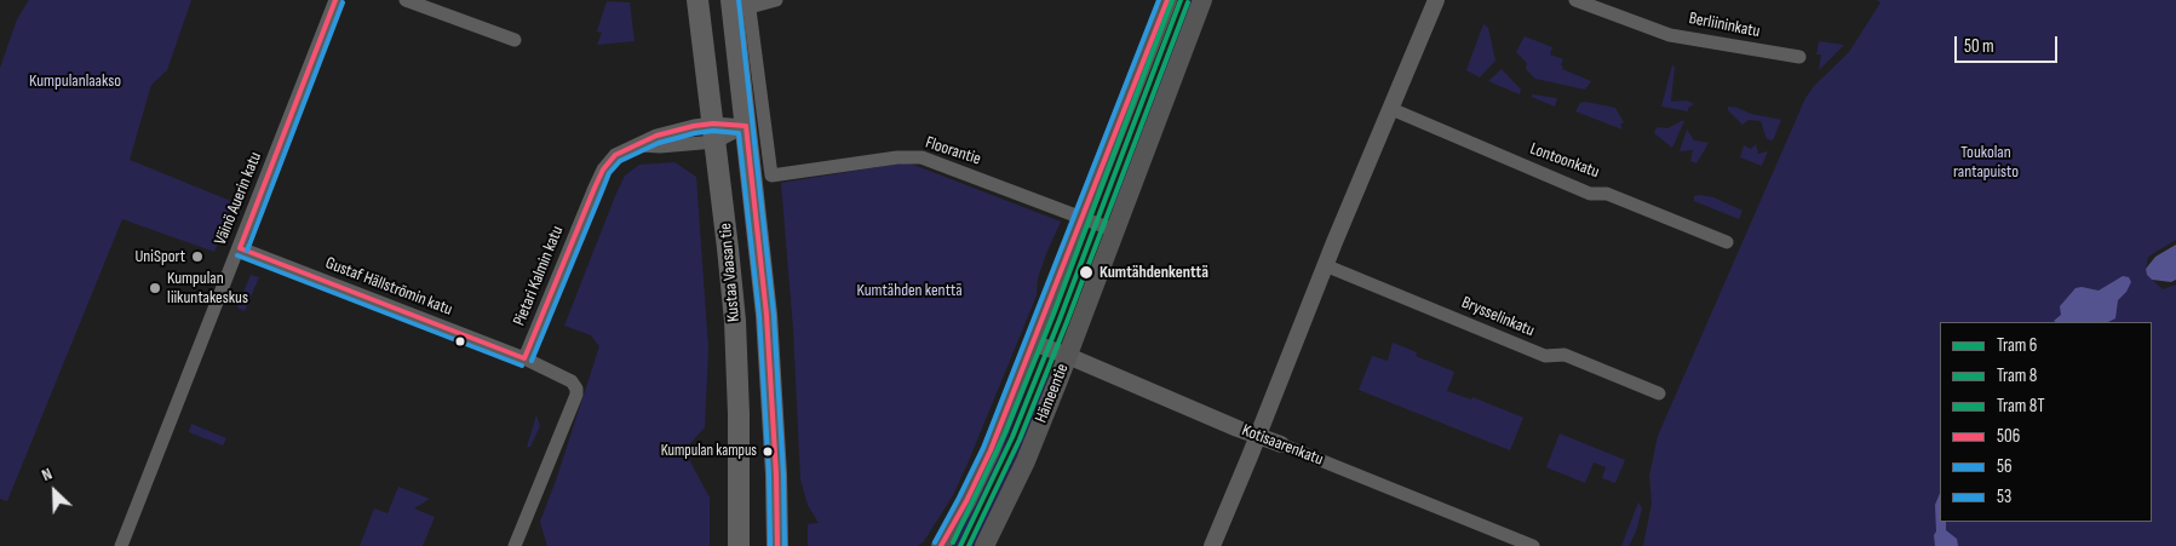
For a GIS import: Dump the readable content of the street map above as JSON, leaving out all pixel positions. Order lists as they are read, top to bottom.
{
  "streets": {
    "main road": ["Kustaa Vaasan tie", "Hämeentie"],
    "street": [
      "Berliininkatu",
      "Floorantie",
      "Lontoonkatu",
      "Väinö Auerin katu",
      "Pietari Kalmin katu",
      "Gustaf Hällströmin katu",
      "Brysselinkatu",
      "Kotisaarenkatu"
    ]
  },
  "crossings": [
    ["Floorantie", "Kustaa Vaasan tie"],
    ["Floorantie", "Hämeentie"],
    ["Väinö Auerin katu", "Gustaf Hällströmin katu"],
    ["Kustaa Vaasan tie", "Pietari Kalmin katu"],
    ["Pietari Kalmin katu", "Gustaf Hällströmin katu"],
    ["Hämeentie", "Kotisaarenkatu"]
  ],
  "parks": ["Kumpulanlaakso", "Toukolan rantapuisto", "Kumtähden kenttä"],
  "places": [
    "UniSport",
    "Kumtähdenkenttä",
    "Kumpulan liikuntakeskus",
    "Kumpulan kampus"
  ],
  "lines": [
    "tram line 6",
    "tram line 8T",
    "transit line 506",
    "transit line 53",
    "tram line 8",
    "transit line 56"
  ],
  "legend": [
    "Tram 6",
    "Tram 8",
    "Tram 8T",
    "506",
    "56",
    "53"
  ],
  "scale_bar": "50 m",
  "north": "top left"
}
